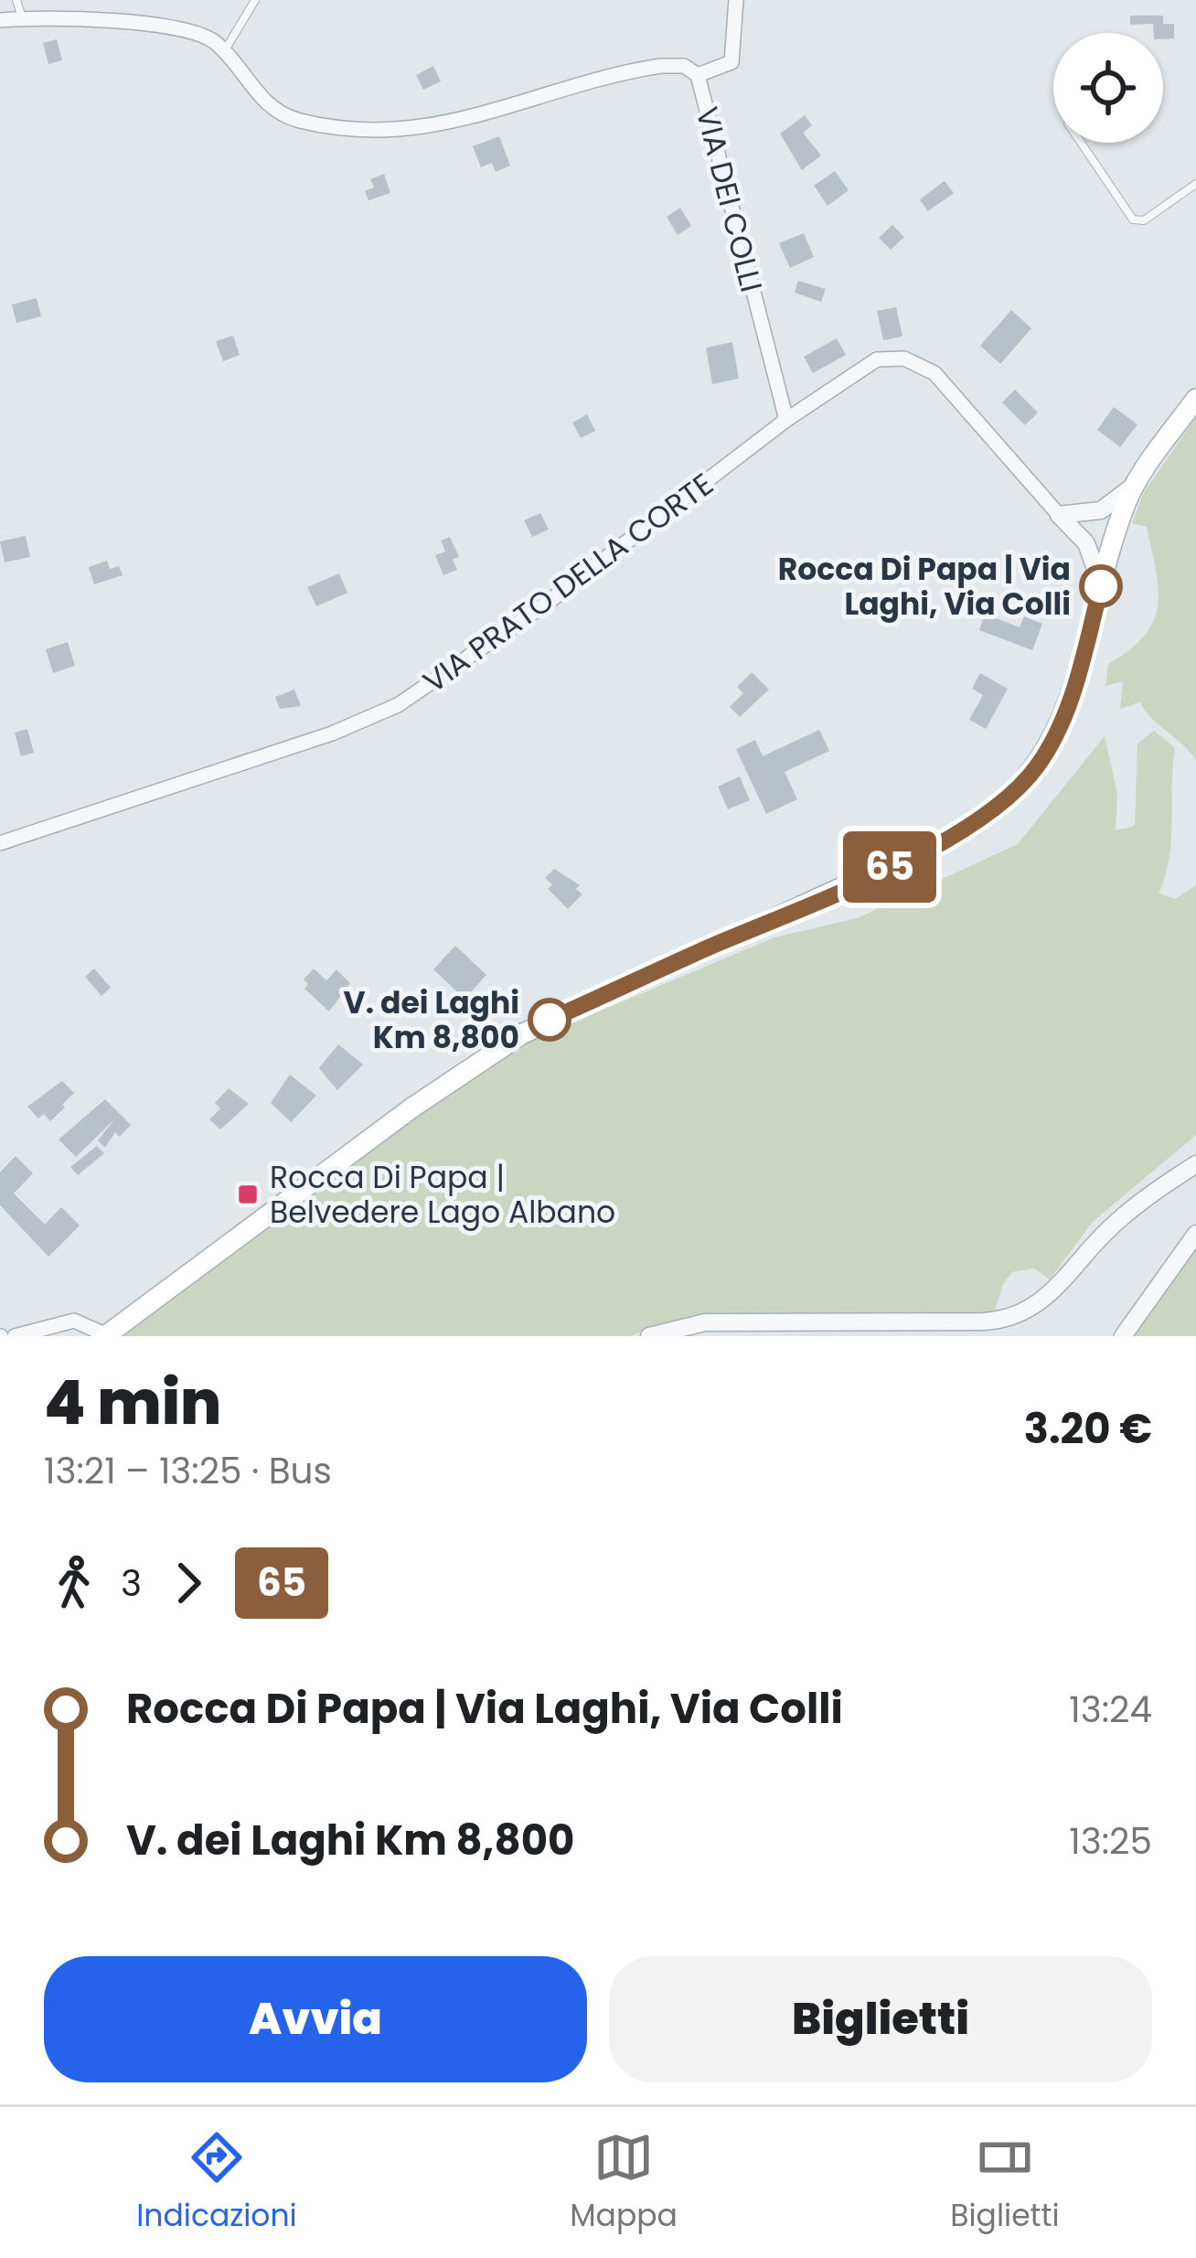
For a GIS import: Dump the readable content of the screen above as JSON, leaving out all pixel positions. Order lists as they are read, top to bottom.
{
  "streets": {
    "street": ["VIA DEI COLLI", "VIA PRATO DELLA CORTE"]
  },
  "crossings": [
    ["VIA DEI COLLI", "VIA PRATO DELLA CORTE"]
  ],
  "places": {
    "other": ["Rocca Di Papa | Via Laghi, Via Colli", "V. dei Laghi Km 8,800"],
    "transit": ["Rocca Di Papa | Belvedere Lago Albano"]
  },
  "lines": ["bus line 65"],
  "page": {
    "on_map": "65",
    "heading": ["4 min", "13:21 – 13:25 · Bus", "3.20 €"],
    "legs": ["3", "65"],
    "list": [
      {
        "name": "Rocca Di Papa | Via Laghi, Via Colli",
        "value": "13:24"
      },
      {
        "name": "V. dei Laghi Km 8,800",
        "value": "13:25"
      }
    ],
    "buttons": ["Avvia", "Biglietti"],
    "tabs": ["Indicazioni", "Mappa", "Biglietti"]
  }
}
